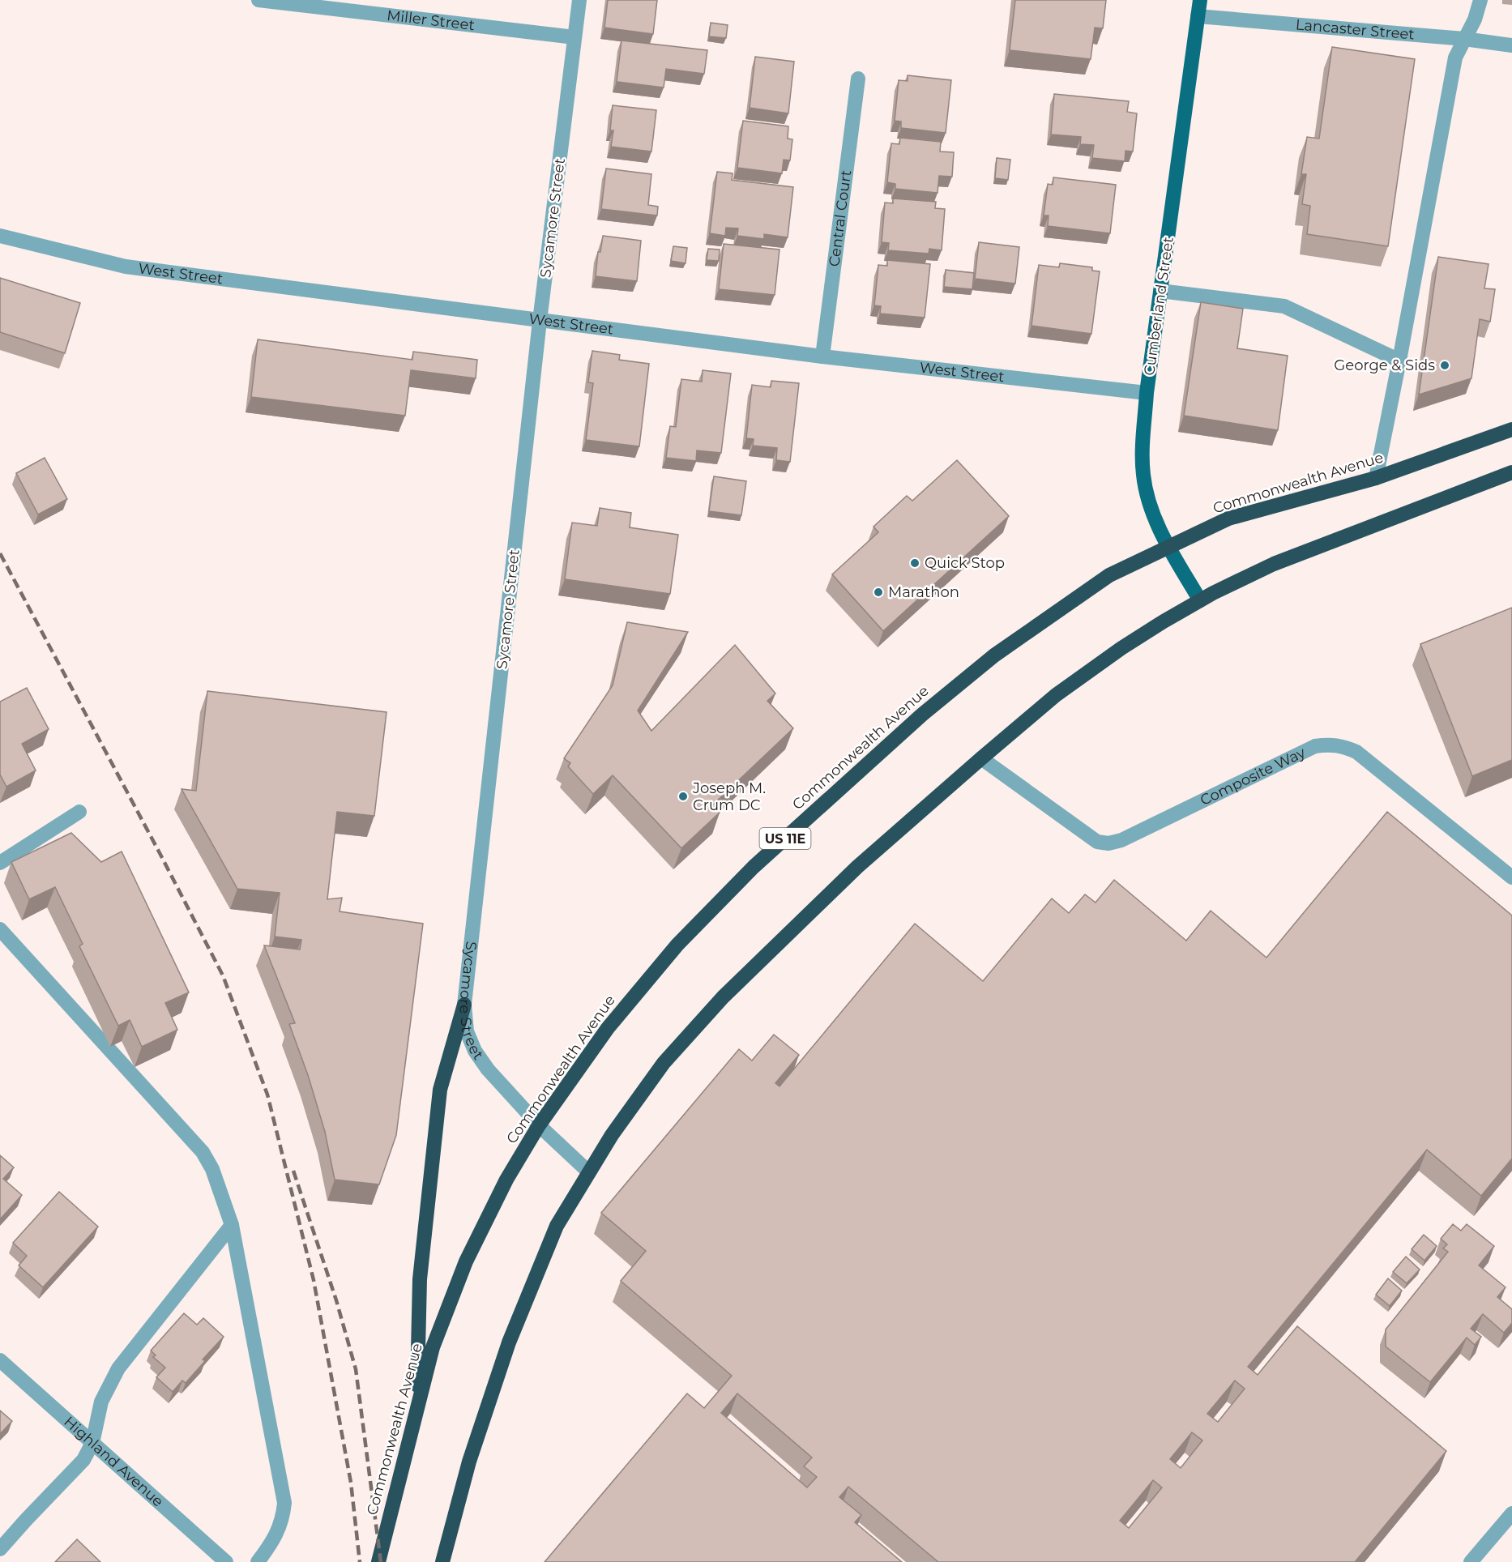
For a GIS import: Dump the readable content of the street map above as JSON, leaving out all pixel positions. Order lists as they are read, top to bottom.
{
  "streets": {
    "highway": ["Commonwealth Avenue", "US 11E"],
    "main road": ["Cumberland Street"],
    "street": [
      "Miller Street",
      "Lancaster Street",
      "Sycamore Street",
      "Central Court",
      "West Street",
      "Composite Way",
      "Highland Avenue"
    ]
  },
  "crossings": [
    ["Miller Street", "Sycamore Street"],
    ["Lancaster Street", "Cumberland Street"],
    ["Sycamore Street", "West Street"],
    ["Sycamore Street", "Commonwealth Avenue"],
    ["Central Court", "West Street"],
    ["West Street", "Cumberland Street"],
    ["Cumberland Street", "Commonwealth Avenue"]
  ],
  "places": [
    "George & Sids",
    "Quick Stop",
    "Marathon",
    "Joseph M. Crum DC"
  ]
}
